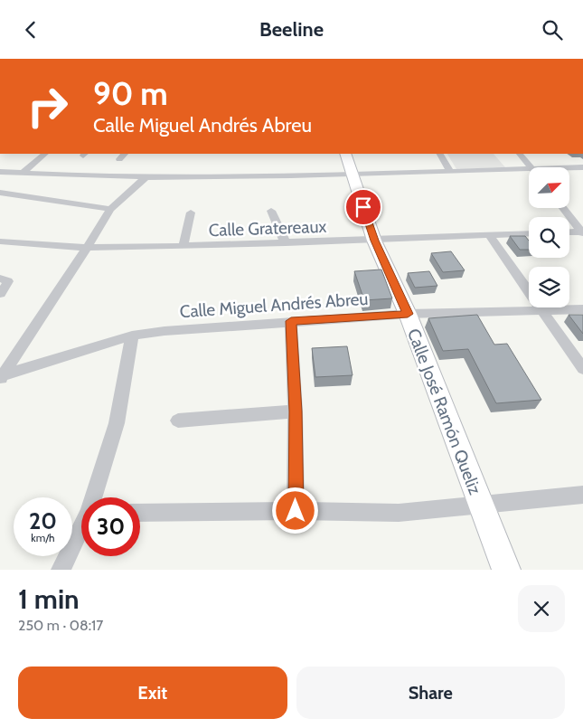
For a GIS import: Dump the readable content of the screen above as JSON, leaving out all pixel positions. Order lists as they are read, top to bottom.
{
  "streets": {
    "street": ["Calle Gratereaux", "Calle Miguel Andrés Abreu", "Calle José Ramón Queliz"]
  },
  "crossings": [
    ["Calle Gratereaux", "Calle José Ramón Queliz"],
    ["Calle Miguel Andrés Abreu", "Calle José Ramón Queliz"]
  ],
  "north": "top right",
  "page": {
    "header": "Beeline",
    "turn": ["90 m", "Calle Miguel Andrés Abreu"],
    "speed": "20 km/h",
    "limit": "30",
    "heading": ["1 min", "250 m · 08:17"],
    "buttons": ["Exit", "Share"]
  }
}
